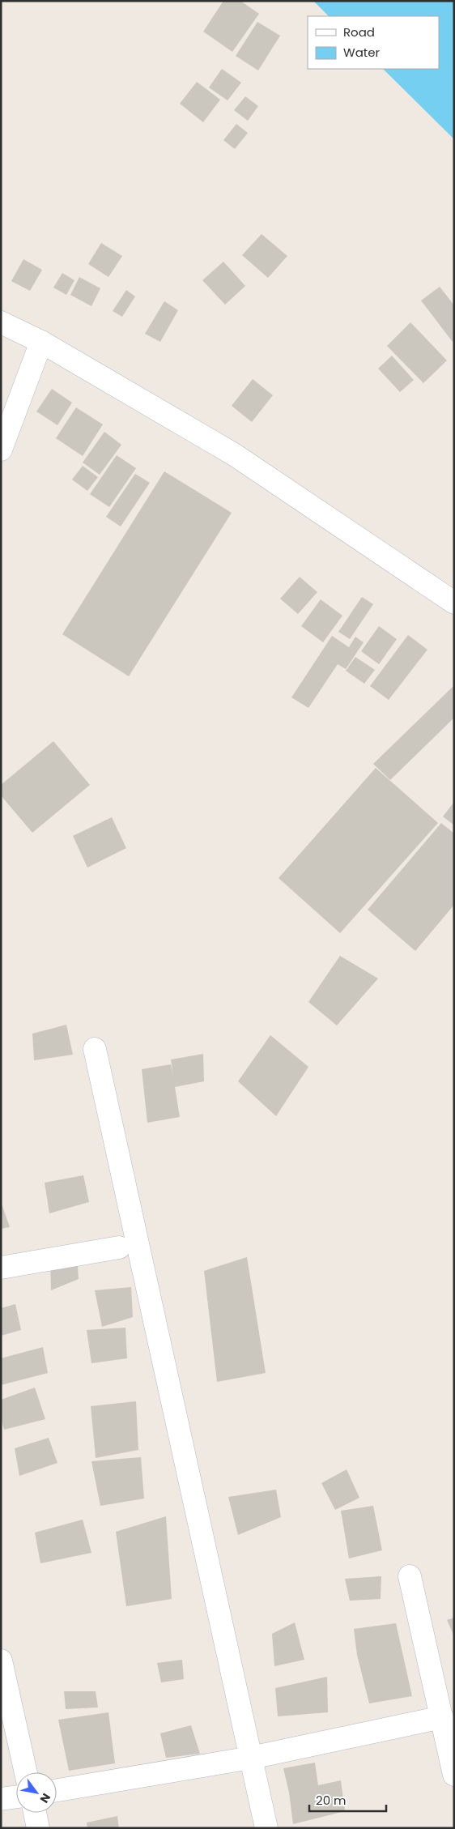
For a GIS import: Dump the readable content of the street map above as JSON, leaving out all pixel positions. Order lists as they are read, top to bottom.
{
  "legend": ["Road", "Water"],
  "scale_bar": "20 m",
  "north": "bottom right"
}
